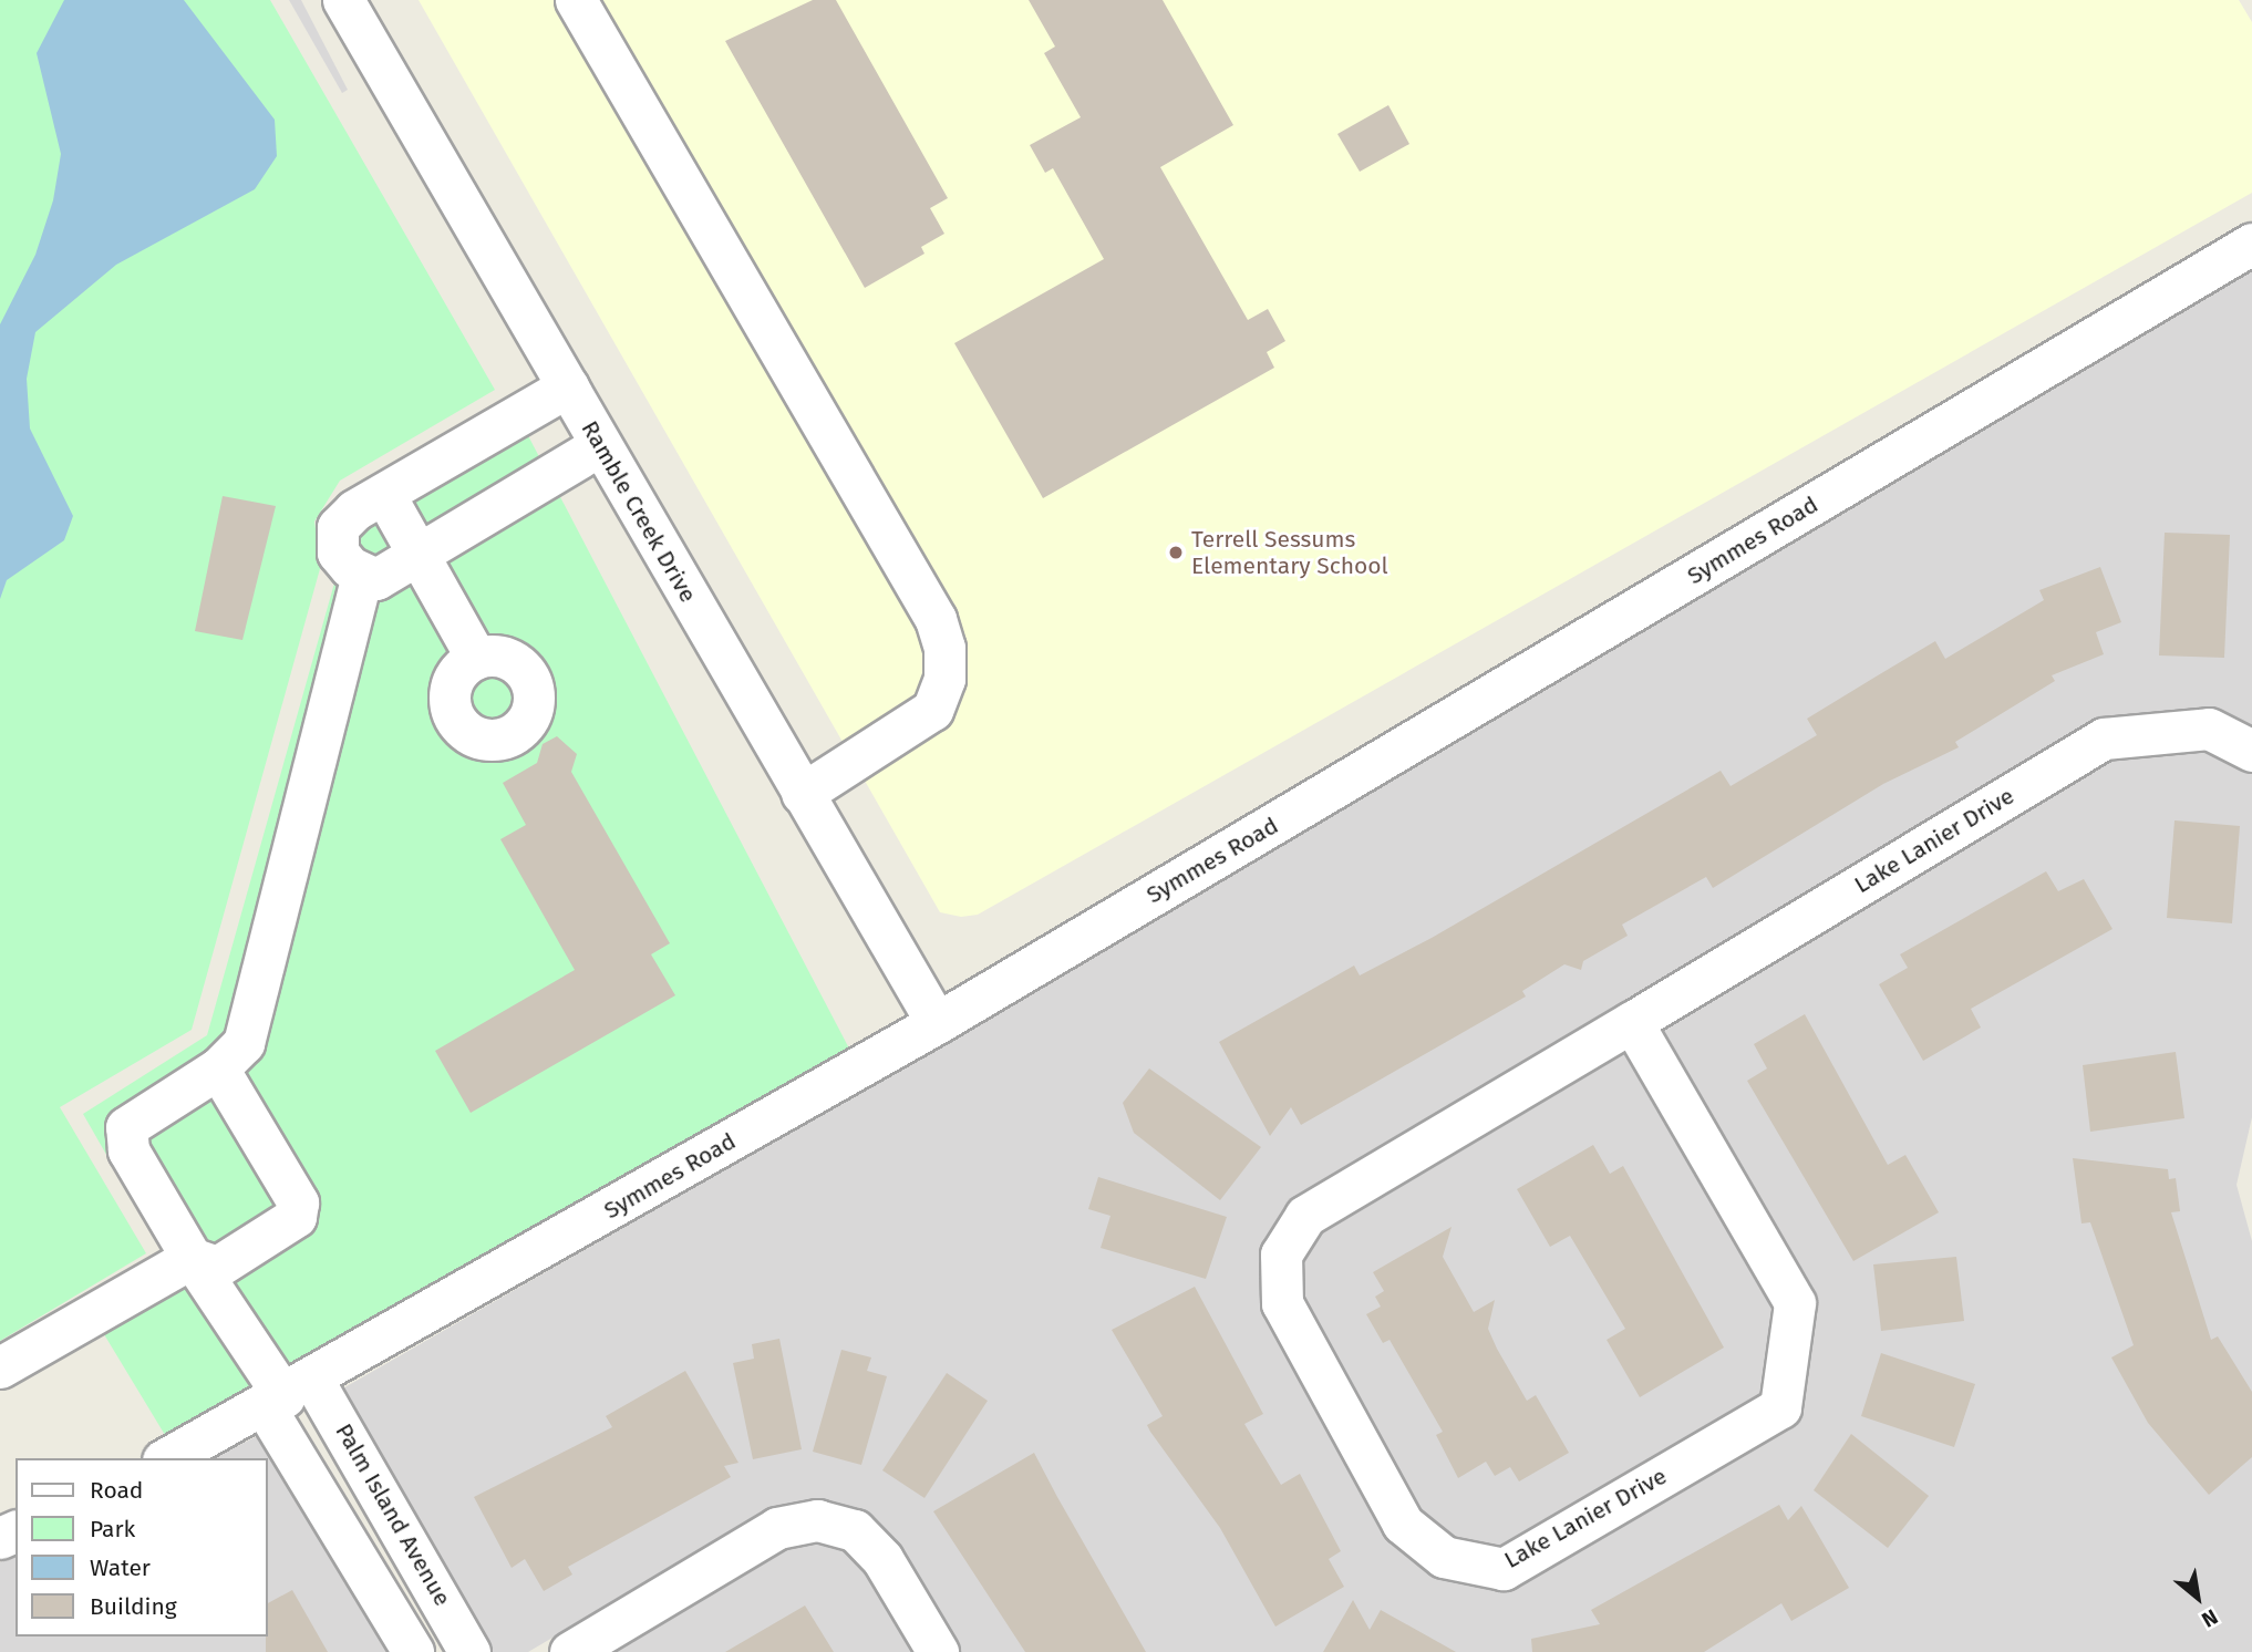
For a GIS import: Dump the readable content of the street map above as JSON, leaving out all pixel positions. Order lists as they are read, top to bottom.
{
  "streets": {
    "street": [
      "Ramble Creek Drive",
      "Symmes Road",
      "Lake Lanier Drive",
      "Palm Island Avenue"
    ]
  },
  "crossings": [
    ["Ramble Creek Drive", "Symmes Road"],
    ["Symmes Road", "Palm Island Avenue"]
  ],
  "places": ["Terrell Sessums Elementary School"],
  "legend": [
    "Road",
    "Park",
    "Water",
    "Building"
  ],
  "north": "bottom right"
}
